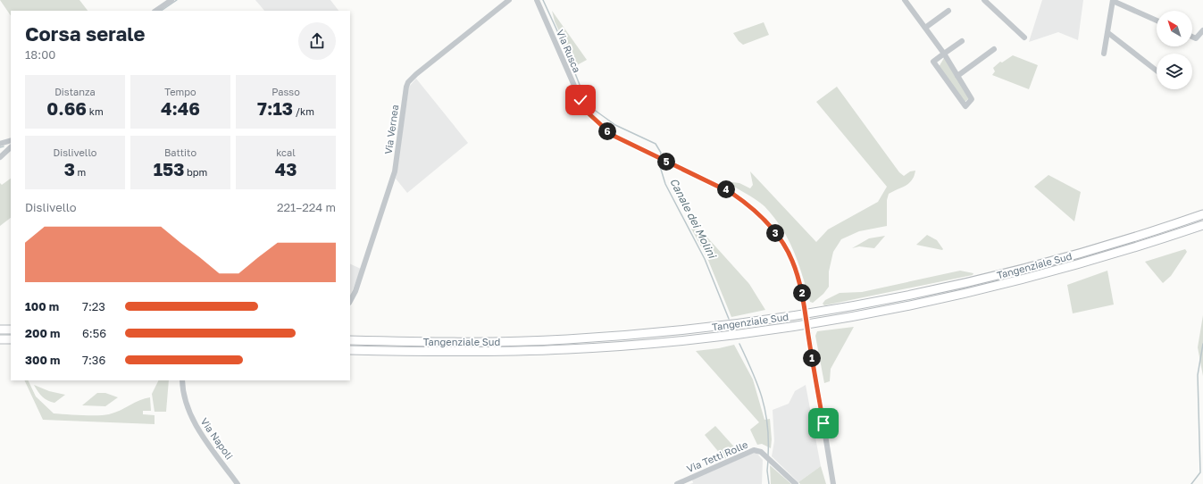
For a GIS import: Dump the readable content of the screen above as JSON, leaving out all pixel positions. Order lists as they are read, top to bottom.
{
  "streets": {
    "highway": ["Tangenziale Sud"],
    "street": [
      "Via Rusca",
      "Via Vernea",
      "Via Napoli",
      "Via Tetti Rolle"
    ]
  },
  "water": ["Canale dei Molini"],
  "north": "top left",
  "page": {
    "heading": ["Corsa serale", "18:00"],
    "stats": [
      ["Distanza", "0.66 km"],
      ["Tempo", "4:46"],
      ["Passo", "7:13 /km"],
      ["Dislivello", "3 m"],
      ["Battito", "153 bpm"],
      ["kcal", "43"]
    ],
    "pins": [
      "6",
      "5",
      "4",
      "3",
      "2",
      "1"
    ],
    "chart": ["Dislivello", "221–224 m"],
    "list": [
      {
        "name": "100 m",
        "note": "7:23"
      },
      {
        "name": "200 m",
        "note": "6:56"
      },
      {
        "name": "300 m",
        "note": "7:36"
      }
    ]
  }
}
